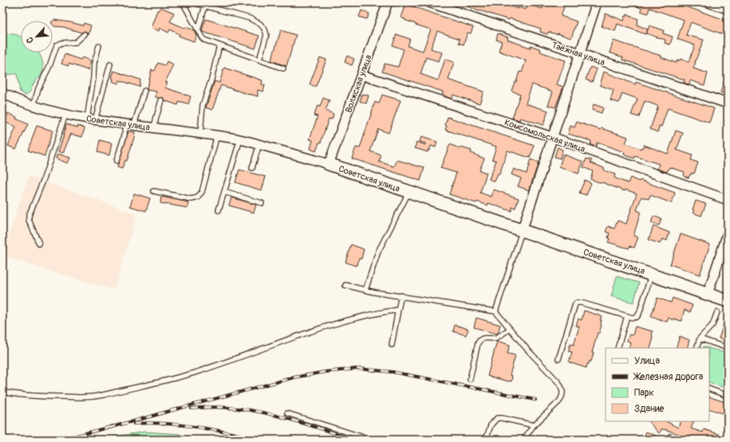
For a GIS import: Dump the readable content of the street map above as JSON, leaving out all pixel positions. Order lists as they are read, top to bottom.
{
  "streets": {
    "street": [
      "Таёжная улица",
      "Волжская улица",
      "Советская улица",
      "Комсомольская улица"
    ]
  },
  "crossings": [
    ["Волжская улица", "Советская улица"],
    ["Волжская улица", "Комсомольская улица"]
  ],
  "legend": [
    "Улица",
    "Железная дорога",
    "Парк",
    "Здание"
  ],
  "north": "bottom left"
}
